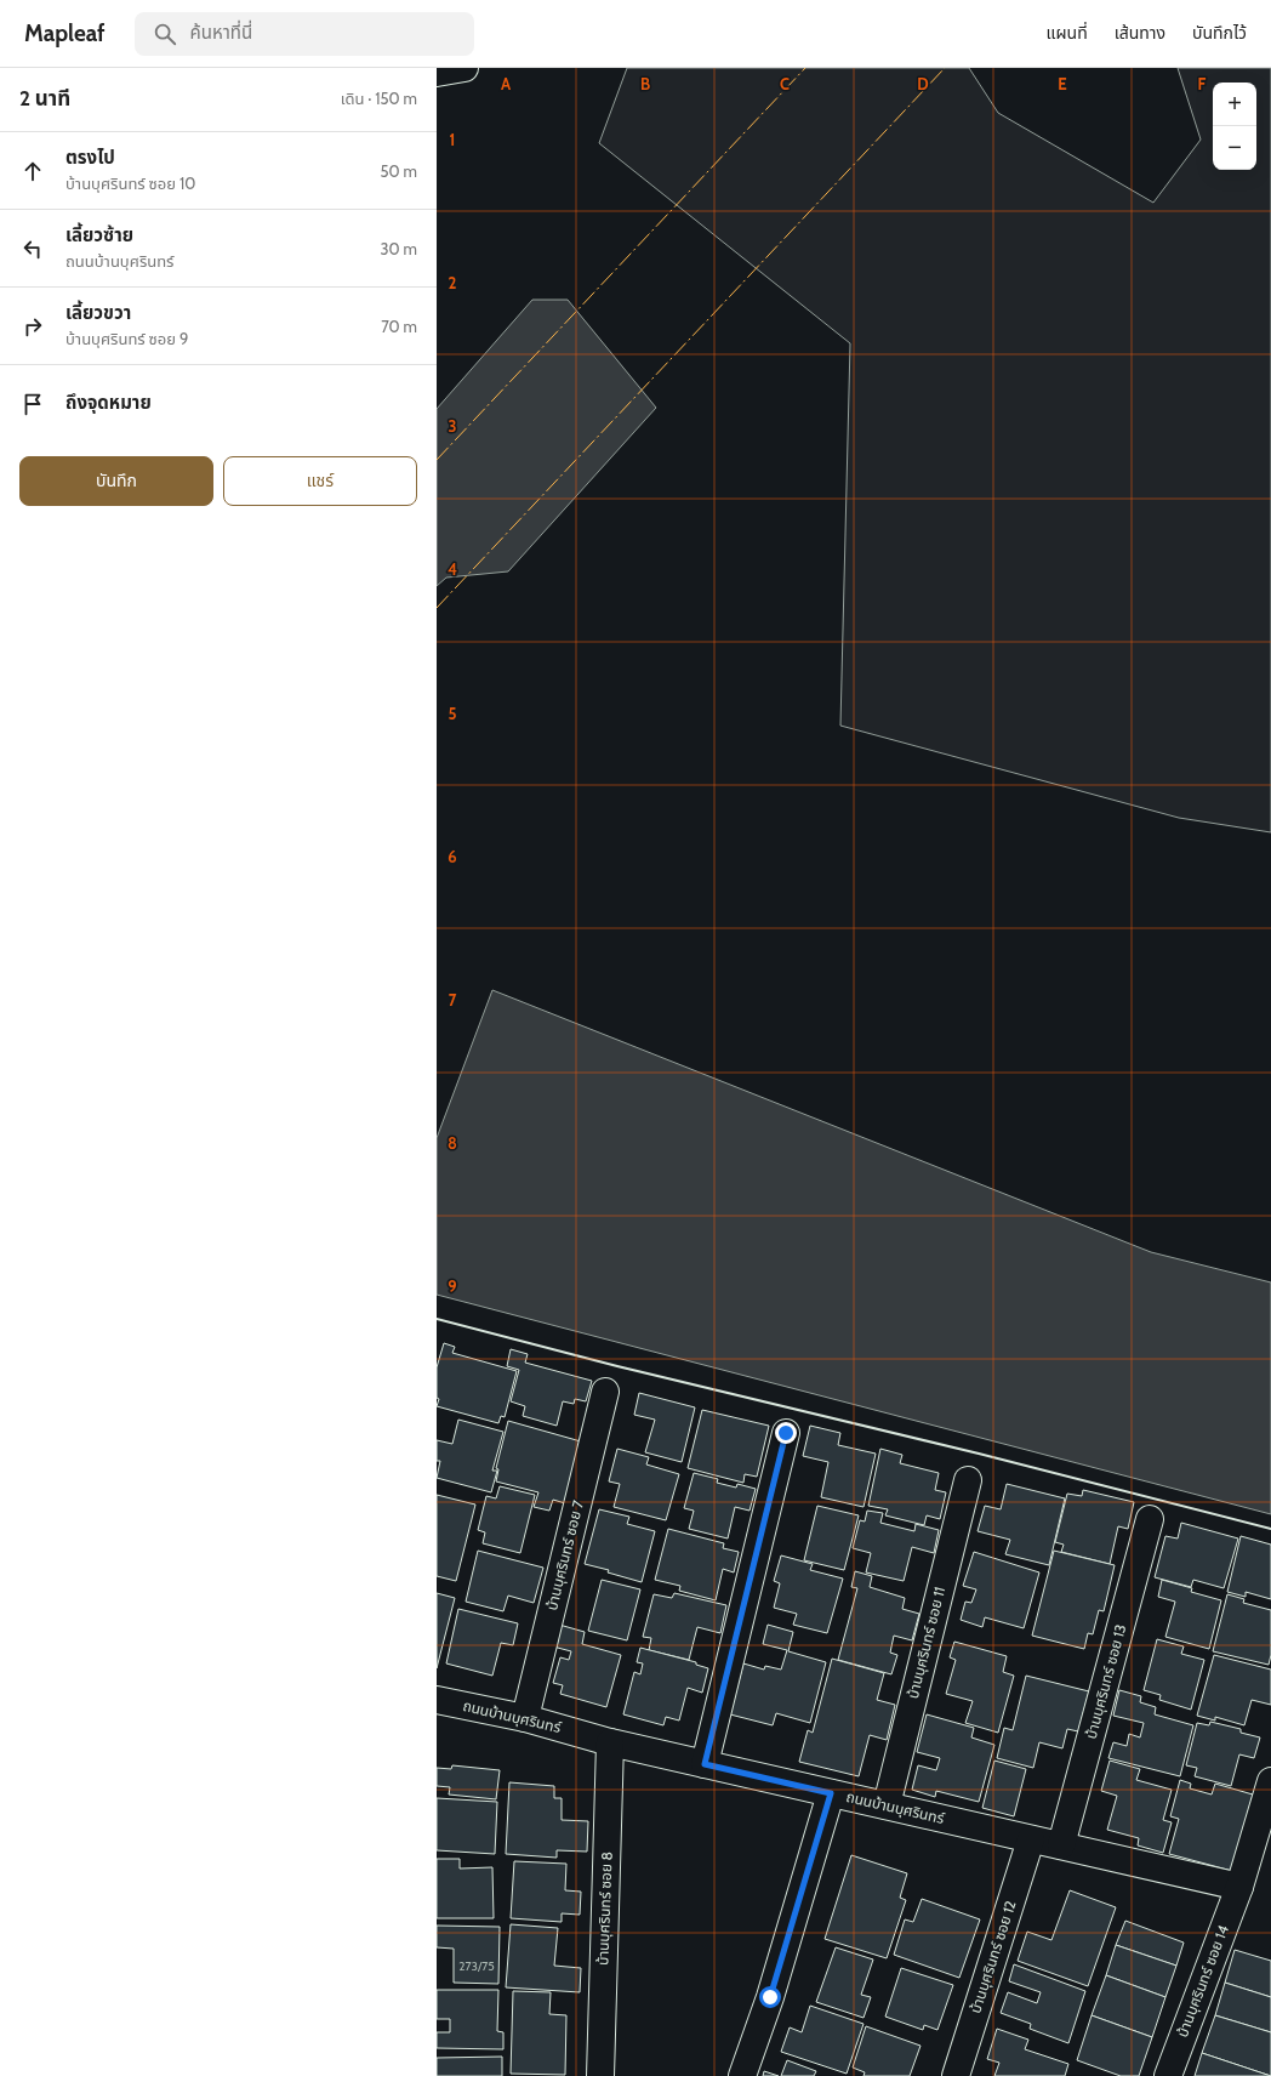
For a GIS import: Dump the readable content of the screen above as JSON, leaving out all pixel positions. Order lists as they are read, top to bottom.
{
  "streets": {
    "street": [
      "บ้านบุศรินทร์ ซอย 7",
      "บ้านบุศรินทร์ ซอย 11",
      "บ้านบุศรินทร์ ซอย 13",
      "ถนนบ้านบุศรินทร์",
      "บ้านบุศรินทร์ ซอย 8",
      "บ้านบุศรินทร์ ซอย 12",
      "บ้านบุศรินทร์ ซอย 14"
    ]
  },
  "crossings": [
    ["บ้านบุศรินทร์ ซอย 7", "ถนนบ้านบุศรินทร์"],
    ["บ้านบุศรินทร์ ซอย 11", "ถนนบ้านบุศรินทร์"],
    ["บ้านบุศรินทร์ ซอย 13", "ถนนบ้านบุศรินทร์"],
    ["ถนนบ้านบุศรินทร์", "บ้านบุศรินทร์ ซอย 8"],
    ["ถนนบ้านบุศรินทร์", "บ้านบุศรินทร์ ซอย 12"],
    ["ถนนบ้านบุศรินทร์", "บ้านบุศรินทร์ ซอย 14"]
  ],
  "house_numbers": ["273/75"],
  "page": {
    "header": "Mapleaf",
    "search": "ค้นหาที่นี่",
    "nav": ["แผนที่", "เส้นทาง", "บันทึกไว้"],
    "heading": ["2 นาที", "เดิน · 150 m"],
    "map_buttons": ["+", "−"],
    "list": [
      ["ตรงไป", "บ้านบุศรินทร์ ซอย 10", "50 m"],
      ["เลี้ยวซ้าย", "ถนนบ้านบุศรินทร์", "30 m"],
      ["เลี้ยวขวา", "บ้านบุศรินทร์ ซอย 9", "70 m"],
      "ถึงจุดหมาย"
    ],
    "buttons": ["บันทึก", "แชร์"]
  },
  "grid": {
    "columns": [
      "A",
      "B",
      "C",
      "D",
      "E",
      "F"
    ],
    "rows": [
      "1",
      "2",
      "3",
      "4",
      "5",
      "6",
      "7",
      "8",
      "9"
    ]
  }
}
